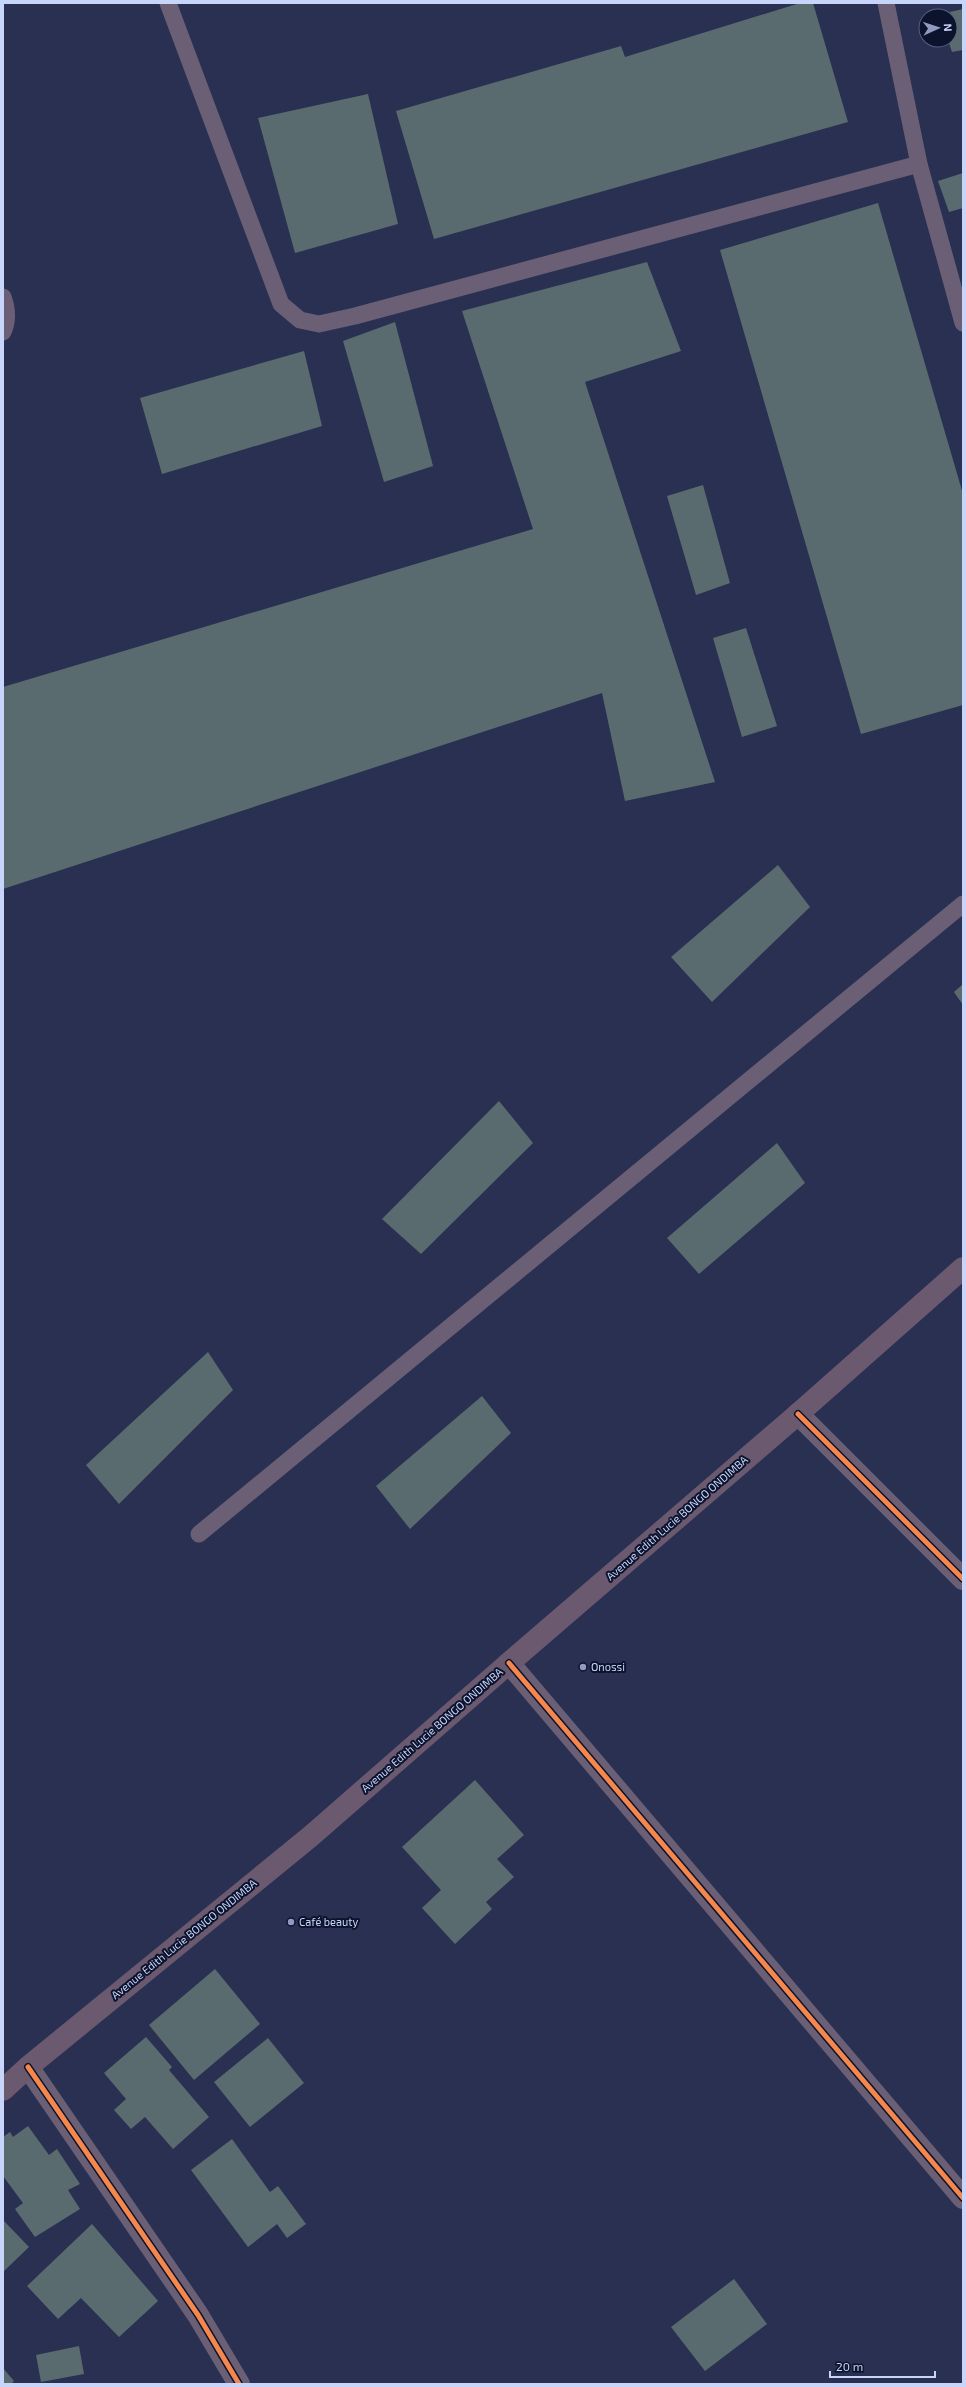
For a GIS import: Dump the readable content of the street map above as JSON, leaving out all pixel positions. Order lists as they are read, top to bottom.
{
  "streets": {
    "main road": ["Avenue Edith Lucie BONGO ONDIMBA"]
  },
  "places": ["Onossi", "Café beauty"],
  "scale_bar": "20 m",
  "north": "right"
}
